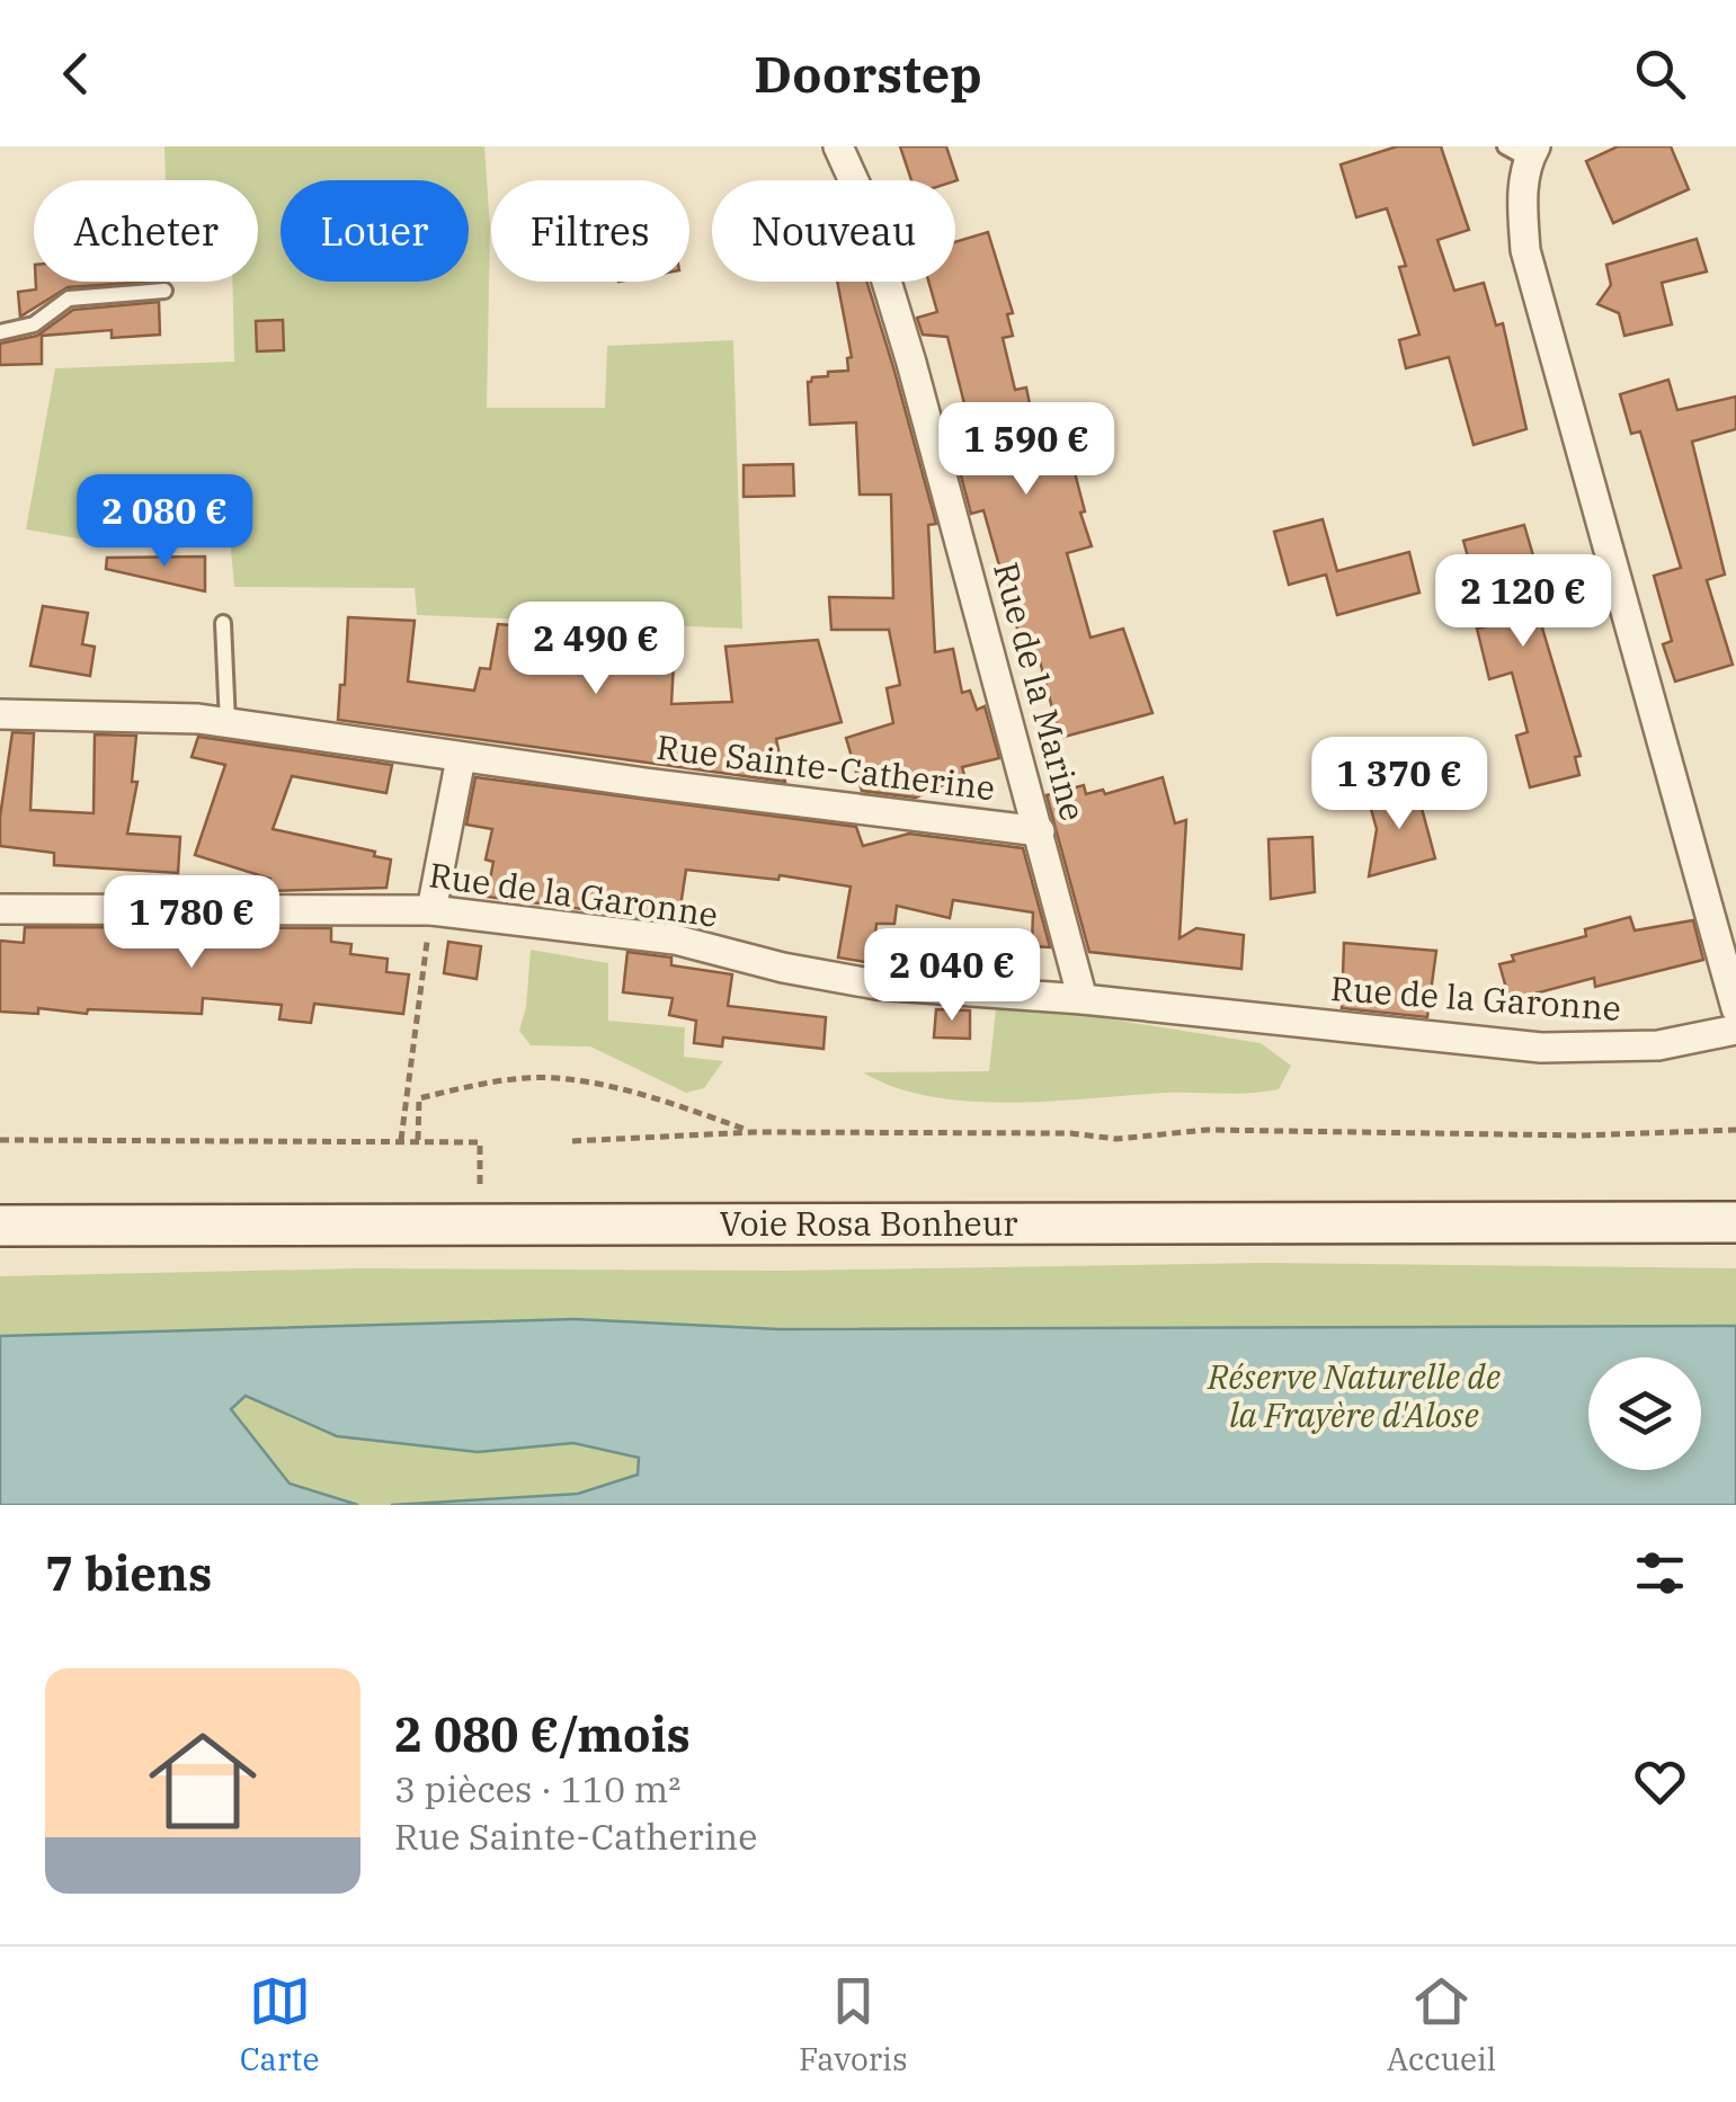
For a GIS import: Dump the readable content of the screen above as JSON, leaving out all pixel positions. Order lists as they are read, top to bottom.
{
  "streets": {
    "street": [
      "Rue de la Marine",
      "Rue Sainte-Catherine",
      "Rue de la Garonne",
      "Voie Rosa Bonheur"
    ]
  },
  "crossings": [
    ["Rue de la Marine", "Rue Sainte-Catherine"],
    ["Rue de la Marine", "Rue de la Garonne"]
  ],
  "parks": ["Réserve Naturelle de la Frayère d'Alose"],
  "page": {
    "header": "Doorstep",
    "chip": [
      "Acheter",
      "Louer",
      "Filtres",
      "Nouveau"
    ],
    "price": [
      "1 590 €",
      "2 080 €",
      "2 120 €",
      "2 490 €",
      "1 370 €",
      "1 780 €",
      "2 040 €"
    ],
    "heading": "7 biens",
    "list": [
      {
        "name": "2 080 €/mois",
        "note": "3 pièces · 110 m² · Rue Sainte-Catherine"
      }
    ],
    "tabs": ["Carte", "Favoris", "Accueil"]
  }
}
